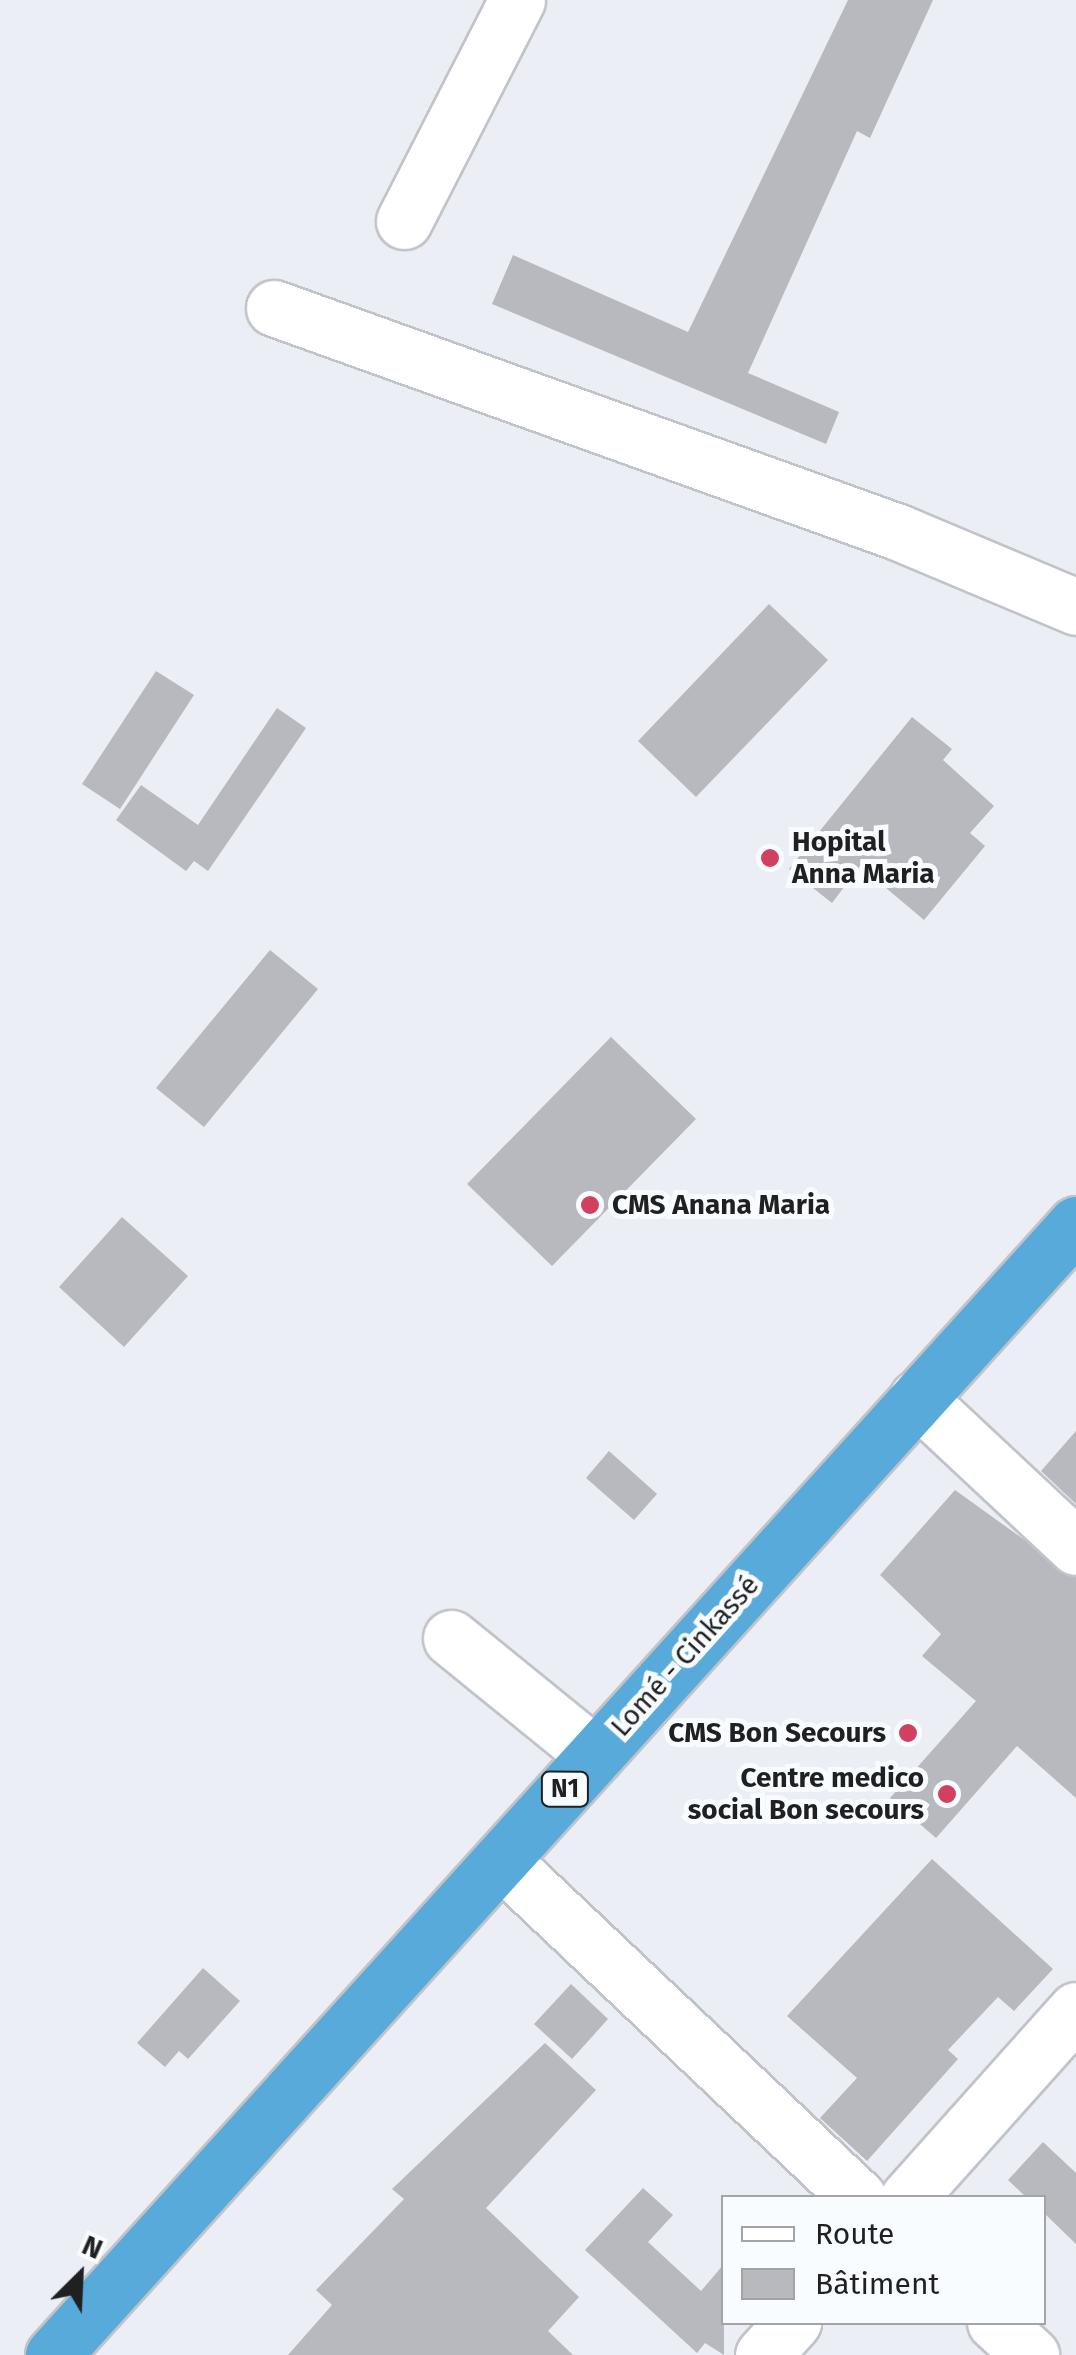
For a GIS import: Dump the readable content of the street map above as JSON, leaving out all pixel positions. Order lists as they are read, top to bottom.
{
  "streets": {
    "highway": ["Lomé - Cinkassé", "N1"]
  },
  "places": [
    "Hopital Anna Maria",
    "CMS Anana Maria",
    "CMS Bon Secours",
    "Centre medico social Bon secours"
  ],
  "legend": ["Route", "Bâtiment"],
  "north": "top right"
}
